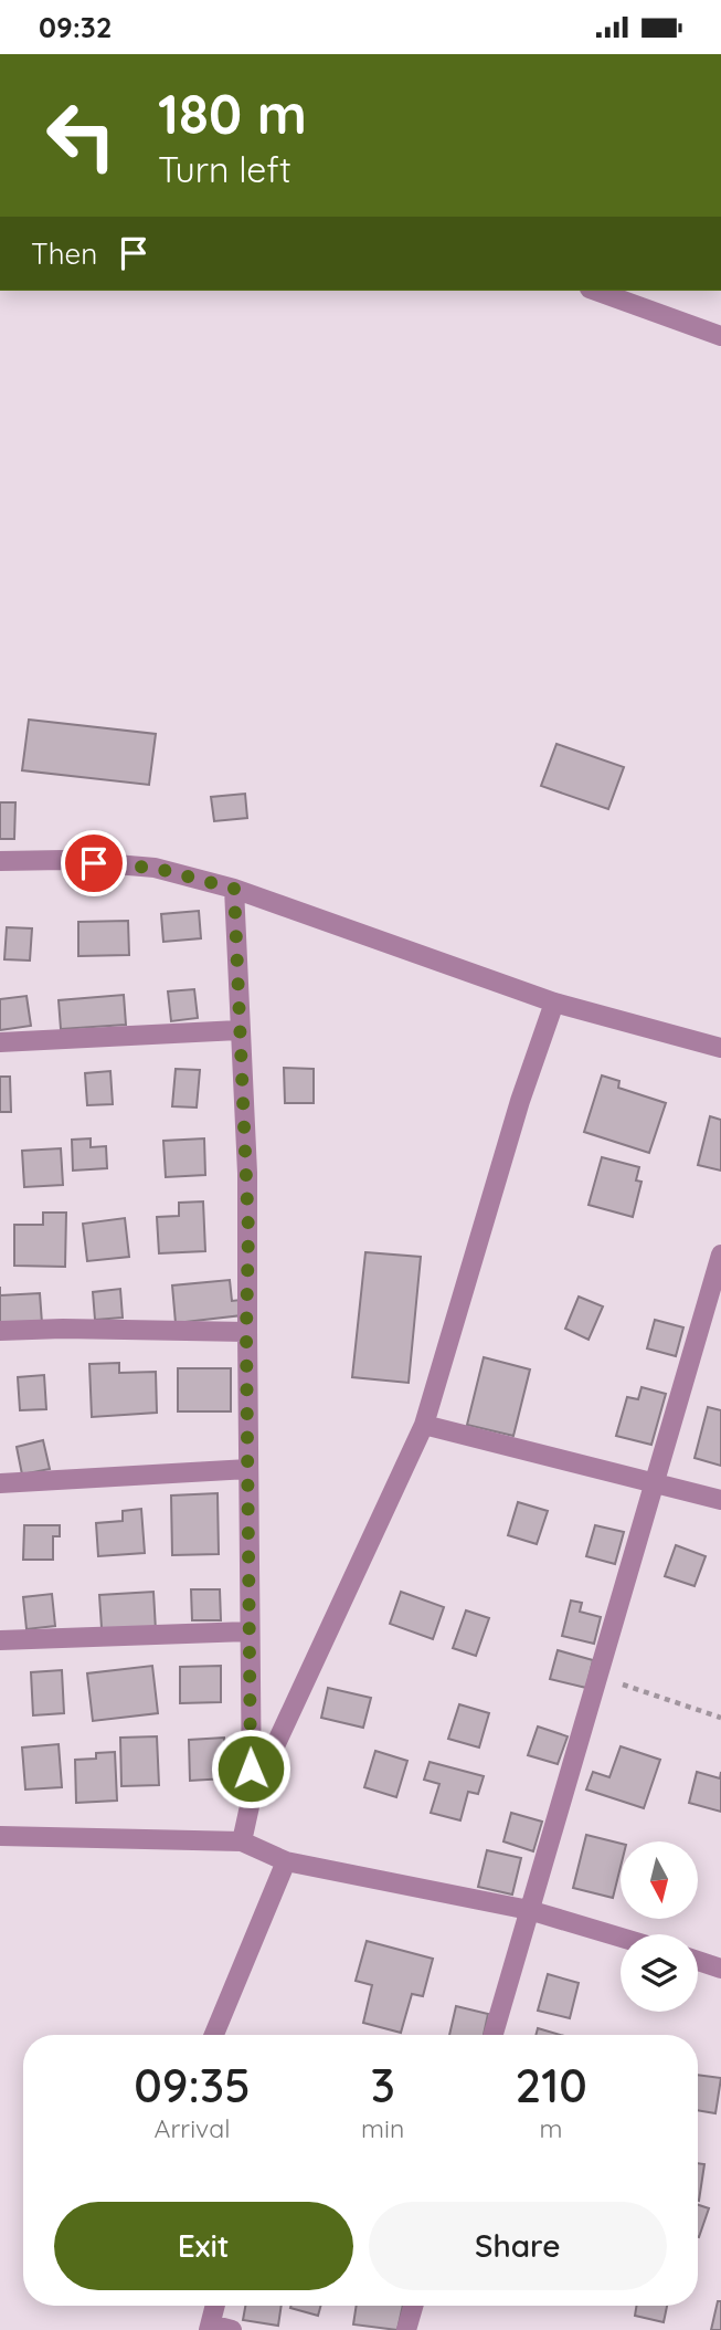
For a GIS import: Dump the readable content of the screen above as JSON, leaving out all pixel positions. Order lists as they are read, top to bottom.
{
  "north": "bottom",
  "page": {
    "status": "09:32",
    "turn": ["180 m", "Turn left"],
    "then": "Then",
    "eta": [
      "09:35",
      "Arrival",
      "3",
      "min",
      "210",
      "m"
    ],
    "buttons": ["Exit", "Share"]
  }
}
